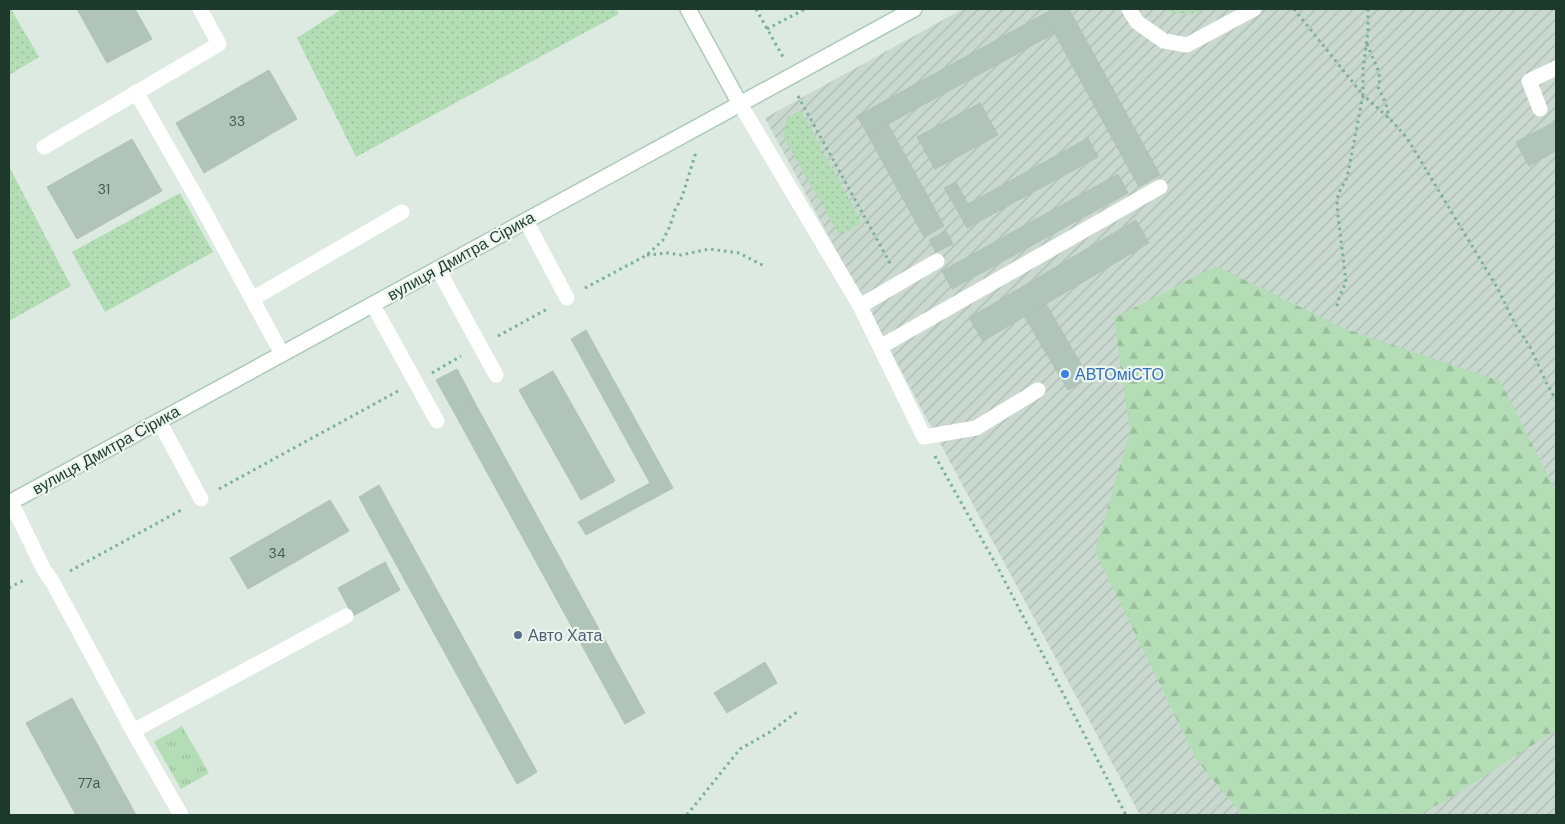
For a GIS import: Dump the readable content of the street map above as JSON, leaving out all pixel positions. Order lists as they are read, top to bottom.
{
  "streets": {
    "street": ["вулиця Дмитра Сірика"]
  },
  "places": ["АВТОміСТО", "Авто Хата"],
  "house_numbers": [
    "33",
    "31",
    "34",
    "77а"
  ]
}
